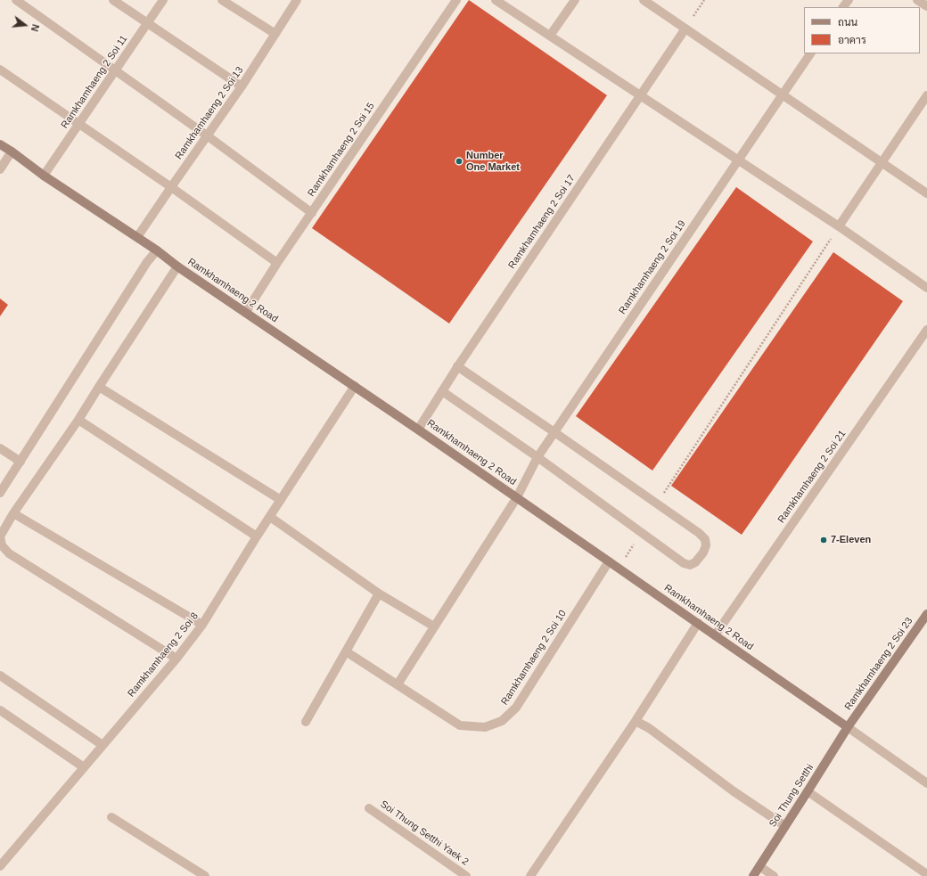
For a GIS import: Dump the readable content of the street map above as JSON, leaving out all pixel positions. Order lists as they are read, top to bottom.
{
  "streets": {
    "main road": ["Ramkhamhaeng 2 Road", "Ramkhamhaeng 2 Soi 23", "Soi Thung Setthi"],
    "street": [
      "Ramkhamhaeng 2 Soi 11",
      "Ramkhamhaeng 2 Soi 13",
      "Ramkhamhaeng 2 Soi 15",
      "Ramkhamhaeng 2 Soi 17",
      "Ramkhamhaeng 2 Soi 19",
      "Ramkhamhaeng 2 Soi 21",
      "Ramkhamhaeng 2 Soi 8",
      "Ramkhamhaeng 2 Soi 10",
      "Soi Thung Setthi Yaek 2"
    ]
  },
  "crossings": [
    ["Ramkhamhaeng 2 Soi 11", "Ramkhamhaeng 2 Road"],
    ["Ramkhamhaeng 2 Soi 13", "Ramkhamhaeng 2 Road"],
    ["Ramkhamhaeng 2 Soi 15", "Ramkhamhaeng 2 Road"],
    ["Ramkhamhaeng 2 Soi 17", "Ramkhamhaeng 2 Road"],
    ["Ramkhamhaeng 2 Soi 19", "Ramkhamhaeng 2 Road"],
    ["Ramkhamhaeng 2 Soi 19", "Ramkhamhaeng 2 Soi 10"],
    ["Ramkhamhaeng 2 Road", "Ramkhamhaeng 2 Soi 21"],
    ["Ramkhamhaeng 2 Road", "Ramkhamhaeng 2 Soi 8"],
    ["Ramkhamhaeng 2 Road", "Ramkhamhaeng 2 Soi 10"],
    ["Ramkhamhaeng 2 Road", "Ramkhamhaeng 2 Soi 23"],
    ["Ramkhamhaeng 2 Road", "Soi Thung Setthi"],
    ["Ramkhamhaeng 2 Soi 23", "Soi Thung Setthi"]
  ],
  "places": ["Number One Market", "7-Eleven"],
  "legend": ["ถนน", "อาคาร"],
  "north": "right"
}
